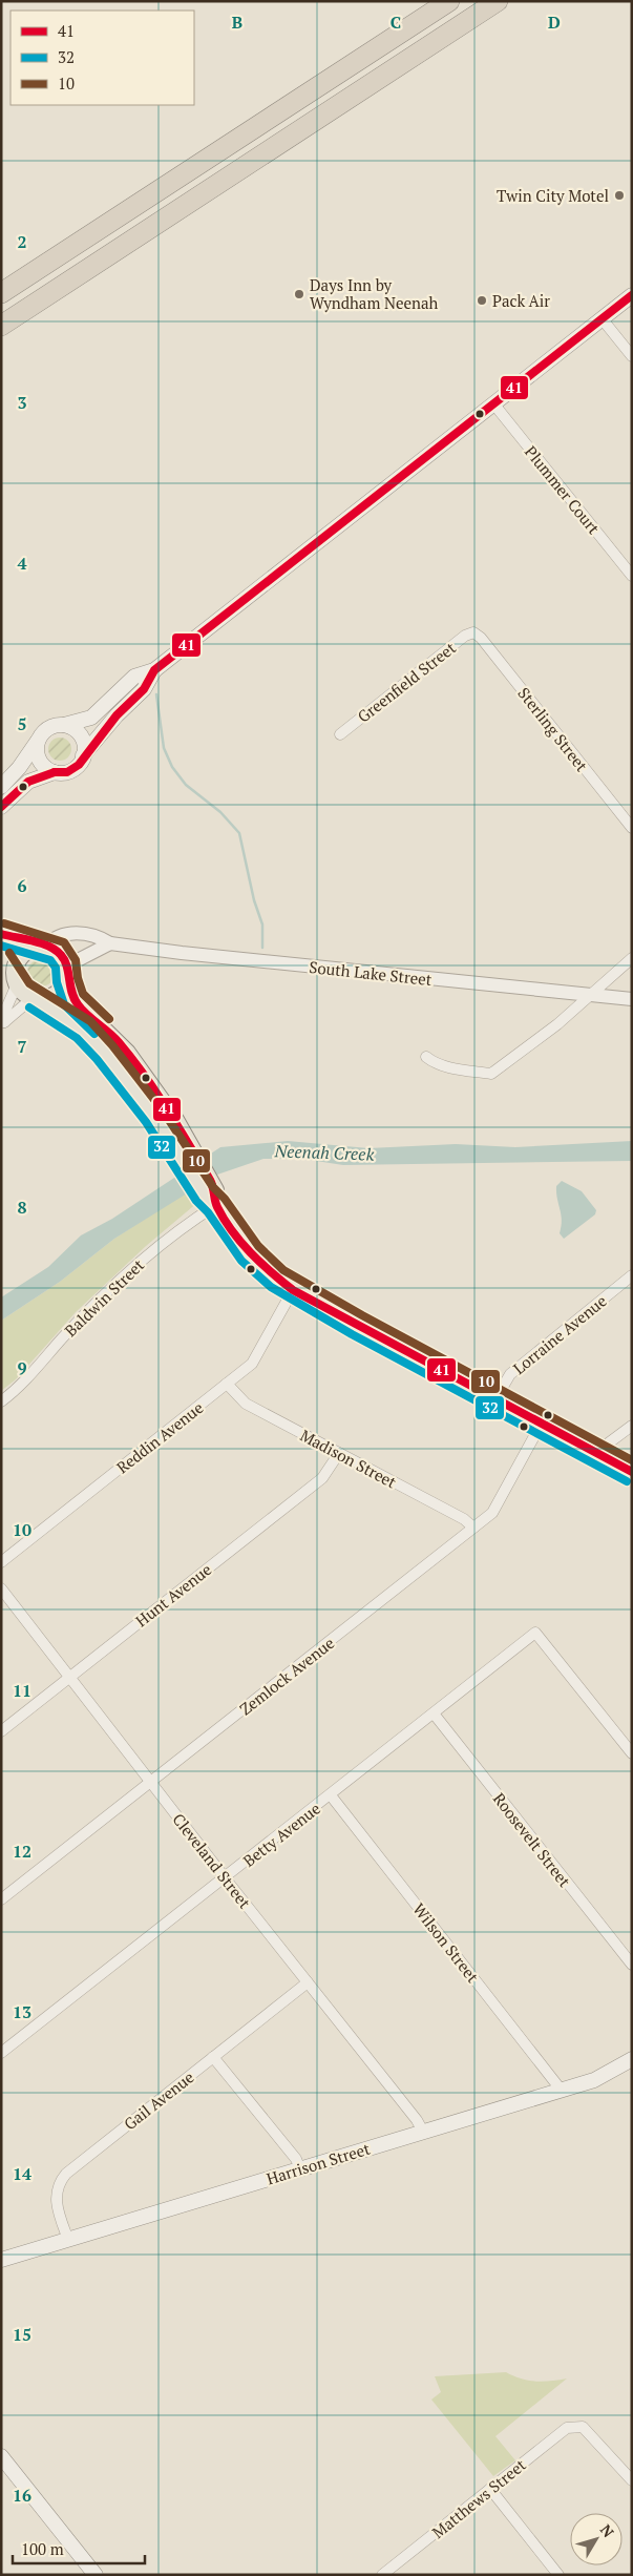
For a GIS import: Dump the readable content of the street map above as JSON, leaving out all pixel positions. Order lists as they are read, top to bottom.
{
  "streets": {
    "main road": ["Harrison Street"],
    "street": [
      "Plummer Court",
      "Greenfield Street",
      "Sterling Street",
      "South Lake Street",
      "Baldwin Street",
      "Lorraine Avenue",
      "Reddin Avenue",
      "Madison Street",
      "Hunt Avenue",
      "Zemlock Avenue",
      "Betty Avenue",
      "Roosevelt Street",
      "Cleveland Street",
      "Wilson Street",
      "Gail Avenue",
      "Matthews Street"
    ]
  },
  "crossings": [
    ["Greenfield Street", "Sterling Street"],
    ["Reddin Avenue", "Madison Street"],
    ["Madison Street", "Hunt Avenue"],
    ["Madison Street", "Zemlock Avenue"],
    ["Hunt Avenue", "Cleveland Street"],
    ["Zemlock Avenue", "Cleveland Street"],
    ["Betty Avenue", "Roosevelt Street"],
    ["Betty Avenue", "Cleveland Street"],
    ["Betty Avenue", "Wilson Street"],
    ["Cleveland Street", "Gail Avenue"],
    ["Cleveland Street", "Harrison Street"],
    ["Wilson Street", "Harrison Street"],
    ["Gail Avenue", "Harrison Street"]
  ],
  "water": ["Neenah Creek"],
  "places": ["Twin City Motel", "Days Inn by Wyndham Neenah", "Pack Air"],
  "lines": ["transit line 41", "transit line 10", "transit line 32"],
  "legend": ["41", "32", "10"],
  "scale_bar": "100 m",
  "north": "top right",
  "grid": {
    "columns": ["B", "C", "D"],
    "rows": [
      "2",
      "3",
      "4",
      "5",
      "6",
      "7",
      "8",
      "9",
      "10",
      "11",
      "12",
      "13",
      "14",
      "15",
      "16"
    ]
  }
}
